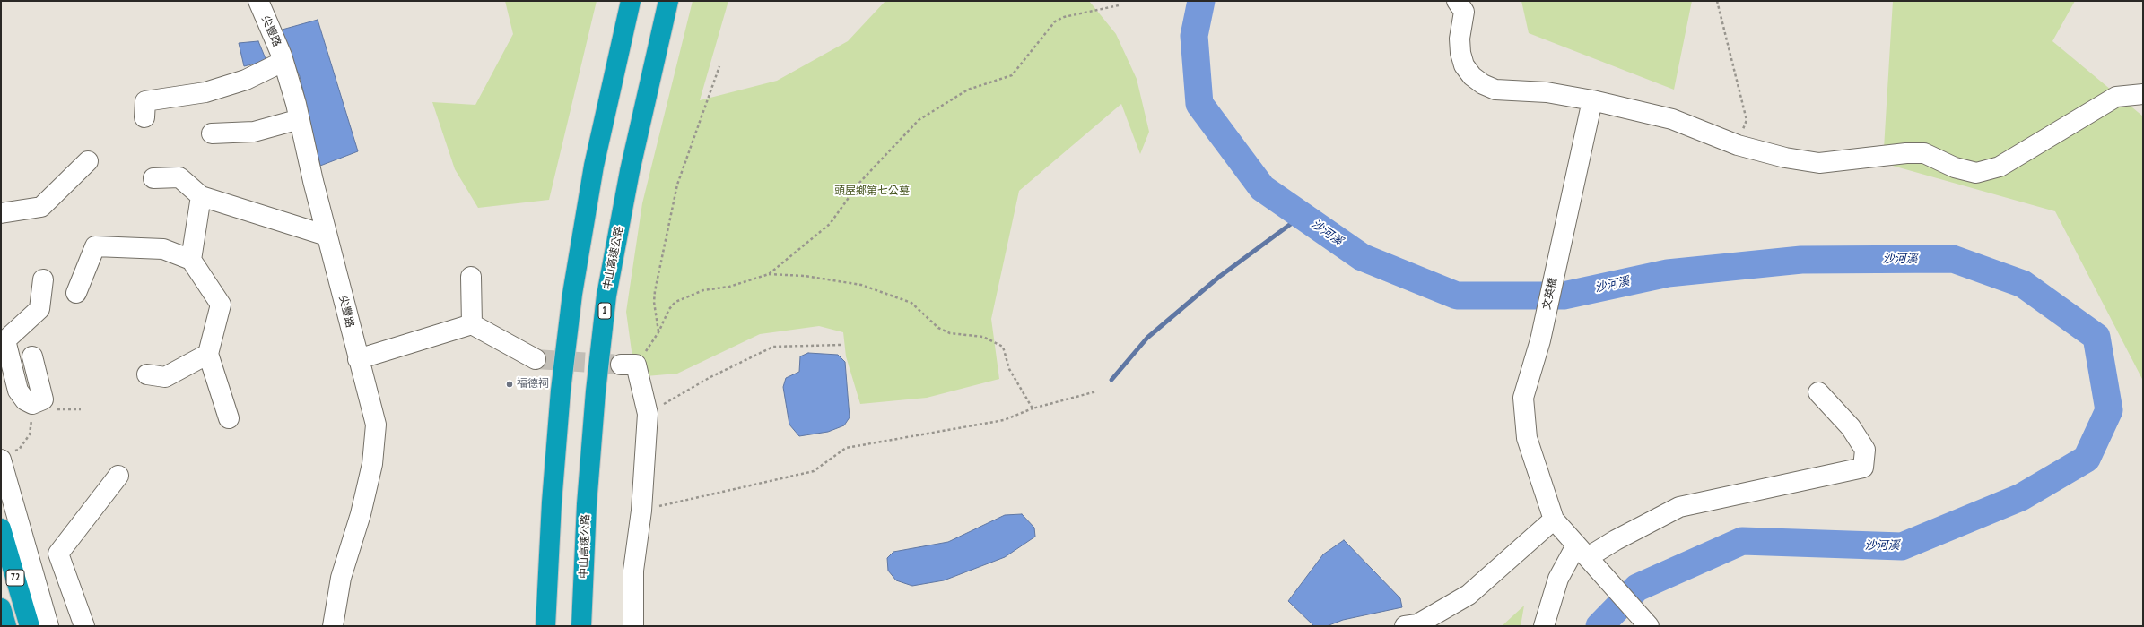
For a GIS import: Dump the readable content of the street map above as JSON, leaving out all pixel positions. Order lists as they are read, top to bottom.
{
  "streets": {
    "highway": ["中山高速公路", "1", "72"],
    "street": ["尖豐路", "文英橋"]
  },
  "water": ["沙河溪"],
  "parks": ["頭屋鄉第七公墓"],
  "places": ["福德祠"]
}
